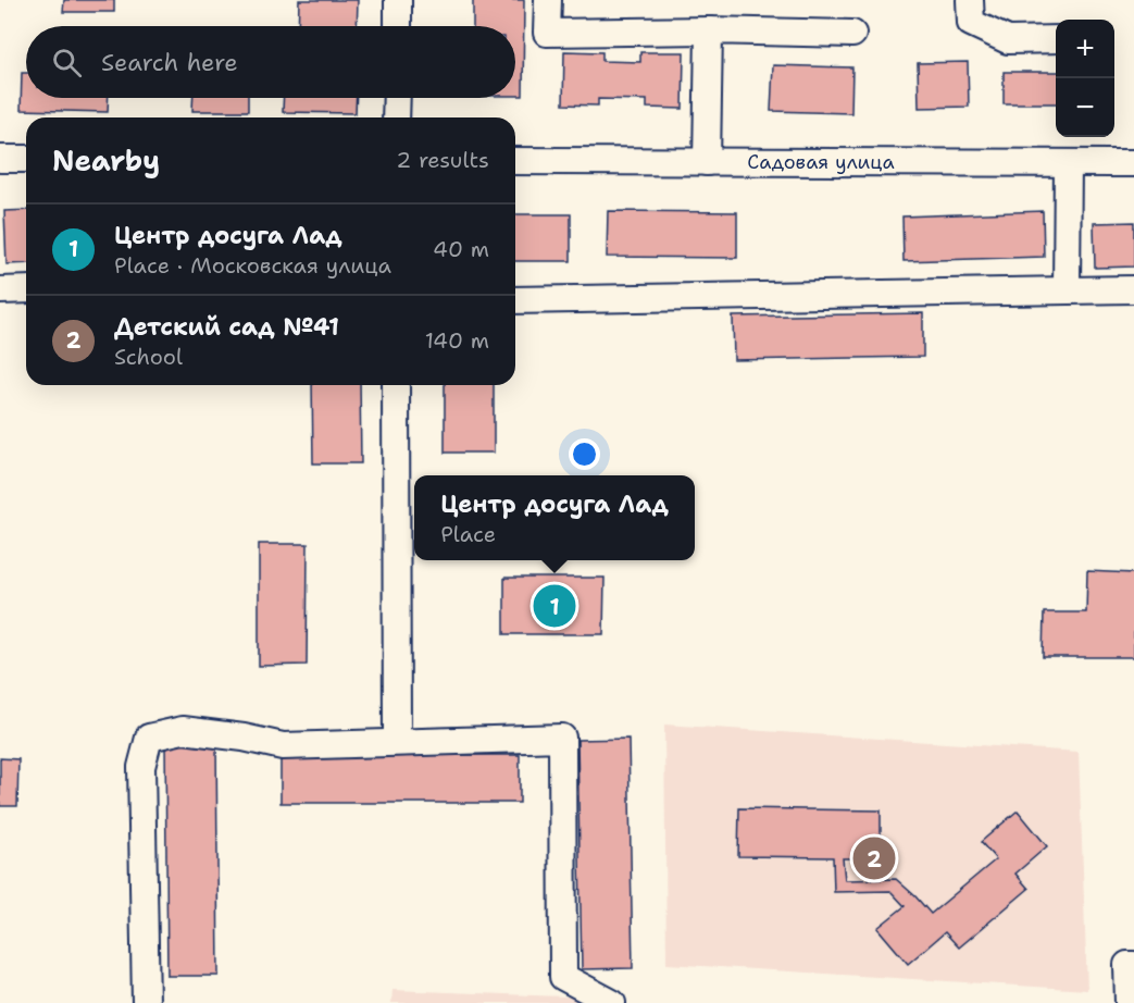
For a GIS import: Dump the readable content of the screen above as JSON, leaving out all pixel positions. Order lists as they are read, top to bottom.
{
  "streets": {
    "street": ["Садовая улица"]
  },
  "page": {
    "map_buttons": ["+", "−"],
    "search": "Search here",
    "heading": ["Nearby", "2 results"],
    "list": [
      {
        "mark": "1",
        "name": "Центр досуга Лад",
        "note": "Place · Московская улица",
        "value": "40 m"
      },
      {
        "mark": "2",
        "name": "Детский сад №41",
        "note": "School",
        "value": "140 m"
      }
    ],
    "popup": ["Центр досуга Лад", "Place"],
    "pins": ["1", "2"]
  }
}
